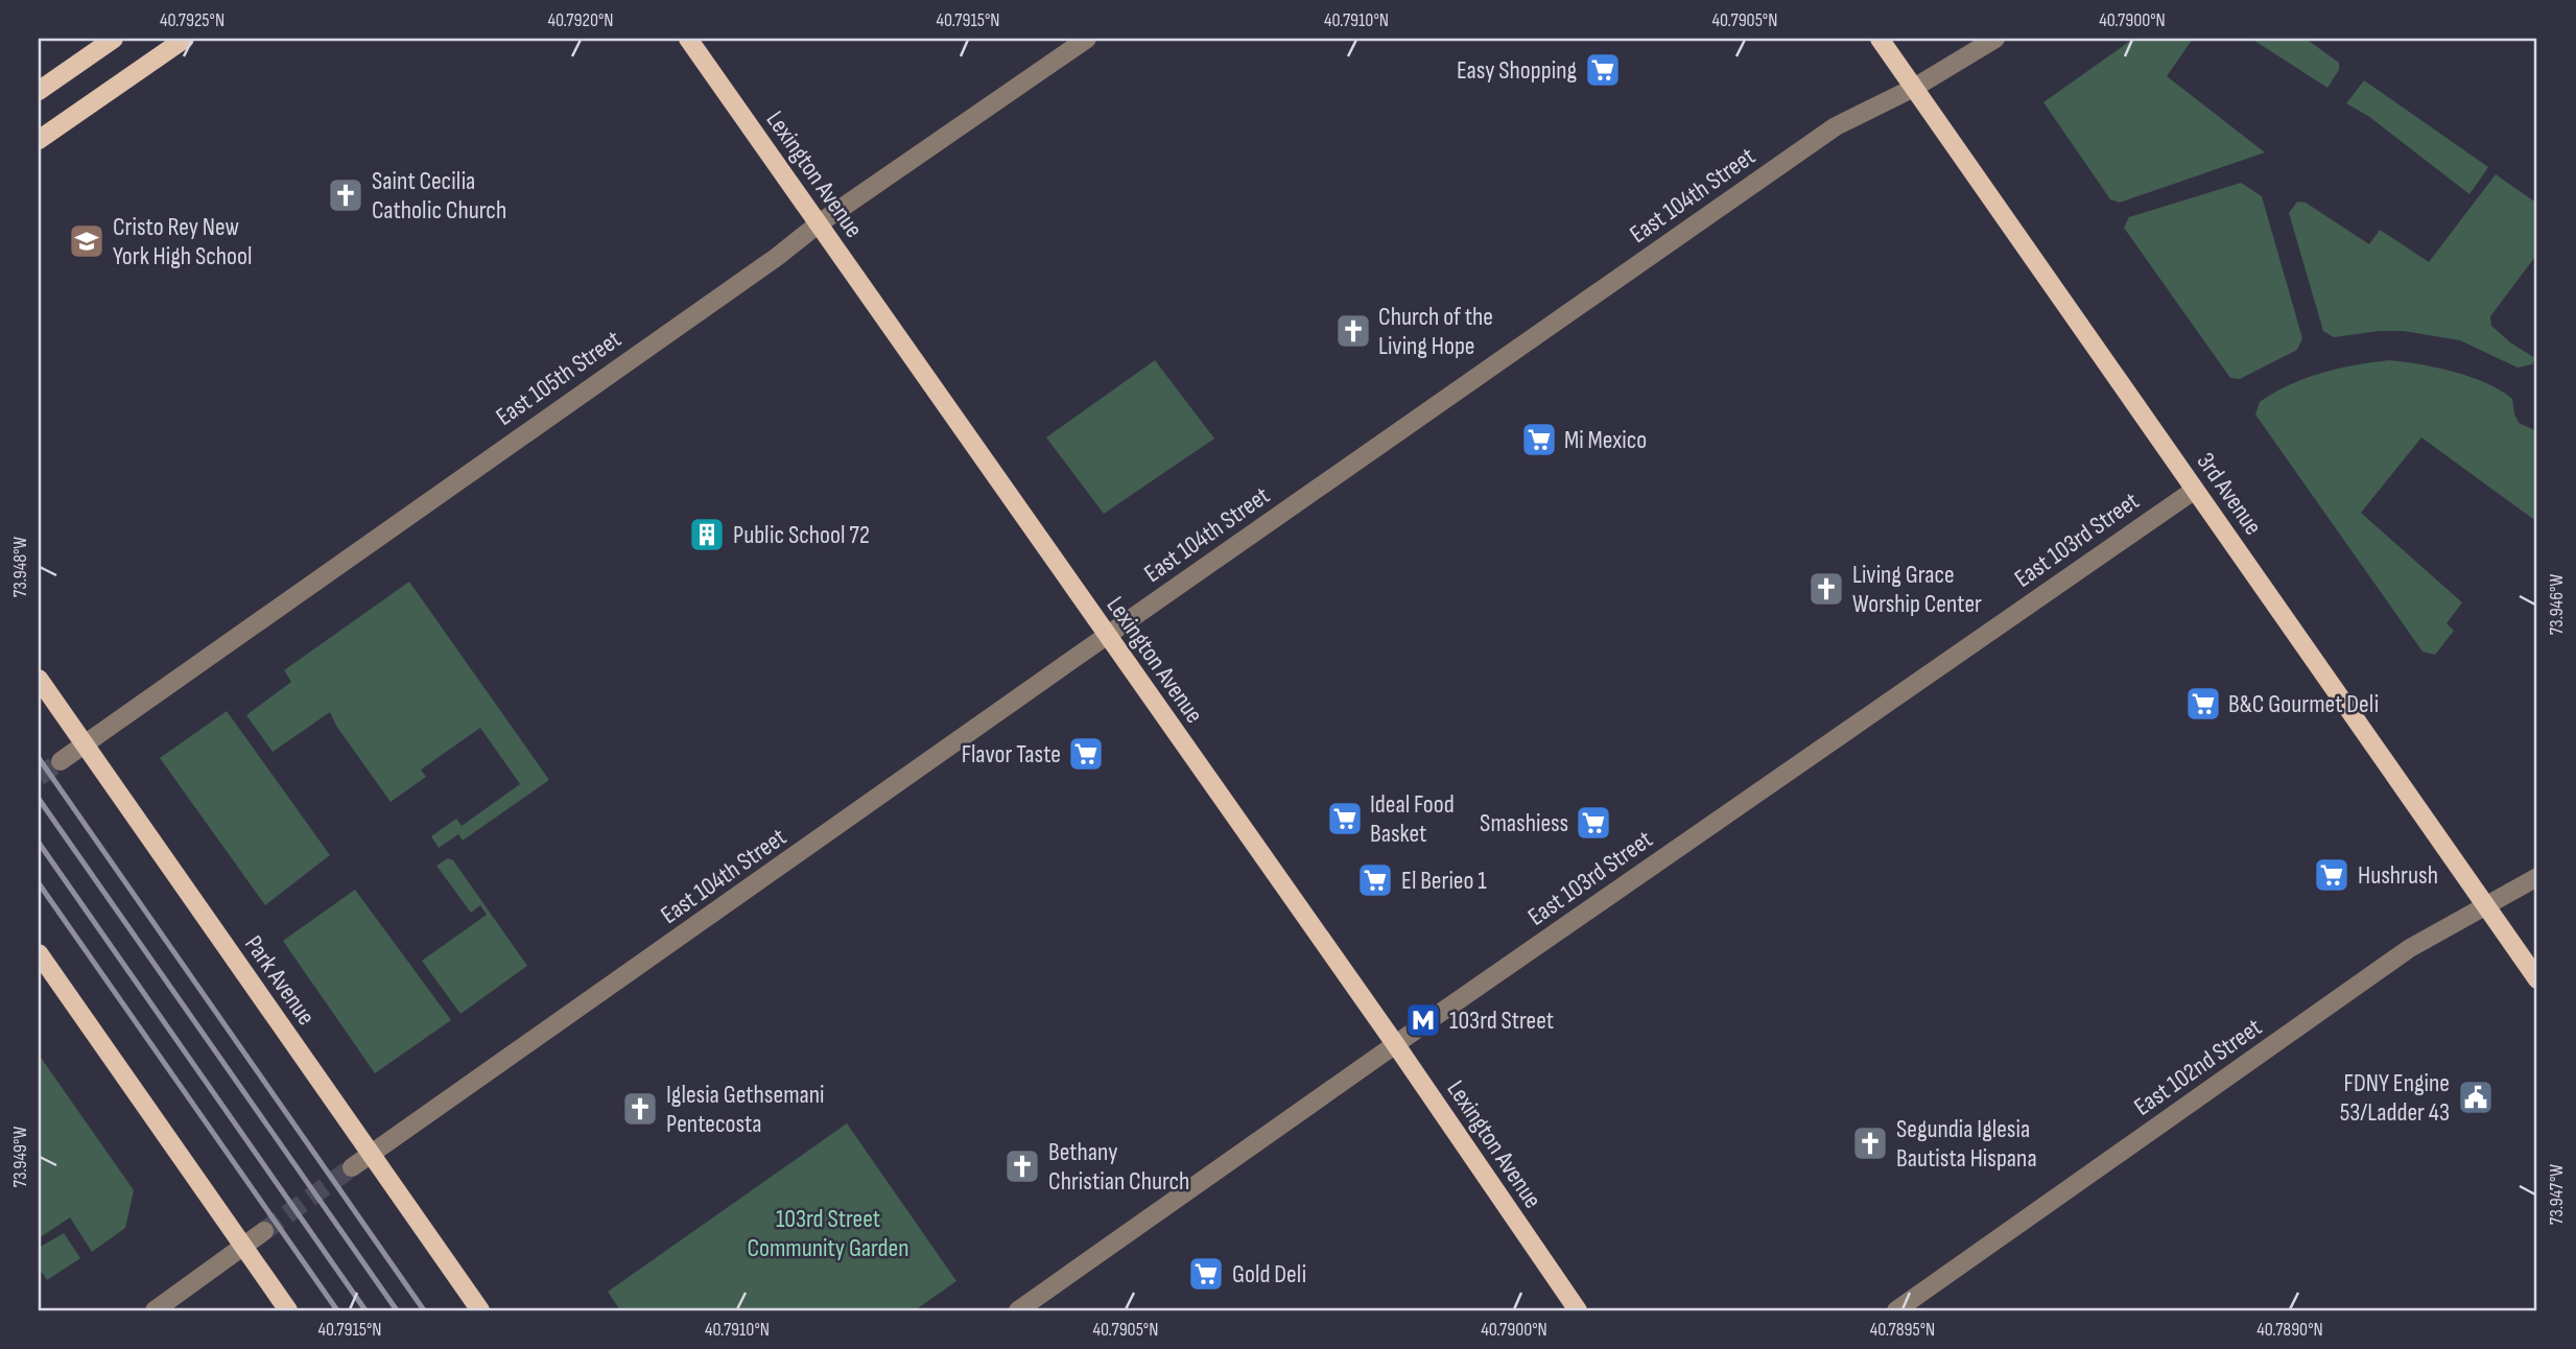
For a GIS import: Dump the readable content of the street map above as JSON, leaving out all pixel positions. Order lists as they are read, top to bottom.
{
  "streets": {
    "main road": ["Lexington Avenue", "3rd Avenue", "Park Avenue"],
    "street": [
      "East 104th Street",
      "East 105th Street",
      "East 103rd Street",
      "East 102nd Street"
    ]
  },
  "crossings": [
    ["Lexington Avenue", "East 104th Street"],
    ["Lexington Avenue", "East 105th Street"],
    ["Lexington Avenue", "East 103rd Street"],
    ["East 104th Street", "3rd Avenue"],
    ["East 104th Street", "Park Avenue"],
    ["East 105th Street", "Park Avenue"],
    ["3rd Avenue", "East 103rd Street"],
    ["3rd Avenue", "East 102nd Street"]
  ],
  "parks": ["103rd Street Community Garden"],
  "places": {
    "supermarket": [
      "Easy Shopping",
      "Mi Mexico",
      "B&C Gourmet Deli",
      "Flavor Taste",
      "Ideal Food Basket",
      "Smashiess",
      "Hushrush",
      "El Berieo 1",
      "Gold Deli"
    ],
    "church": [
      "Saint Cecilia Catholic Church",
      "Church of the Living Hope",
      "Living Grace Worship Center",
      "Iglesia Gethsemani Pentecosta",
      "Segundia Iglesia Bautista Hispana",
      "Bethany Christian Church"
    ],
    "school or university": ["Cristo Rey New York High School"],
    "building": ["Public School 72"],
    "metro station": ["103rd Street"],
    "public building": ["FDNY Engine 53/Ladder 43"]
  },
  "coordinates": [
    "40.7925°N",
    "40.7920°N",
    "40.7915°N",
    "40.7910°N",
    "40.7905°N",
    "40.7900°N",
    "73.948°W",
    "73.946°W",
    "73.949°W",
    "73.947°W",
    "40.7895°N",
    "40.7890°N"
  ]
}
